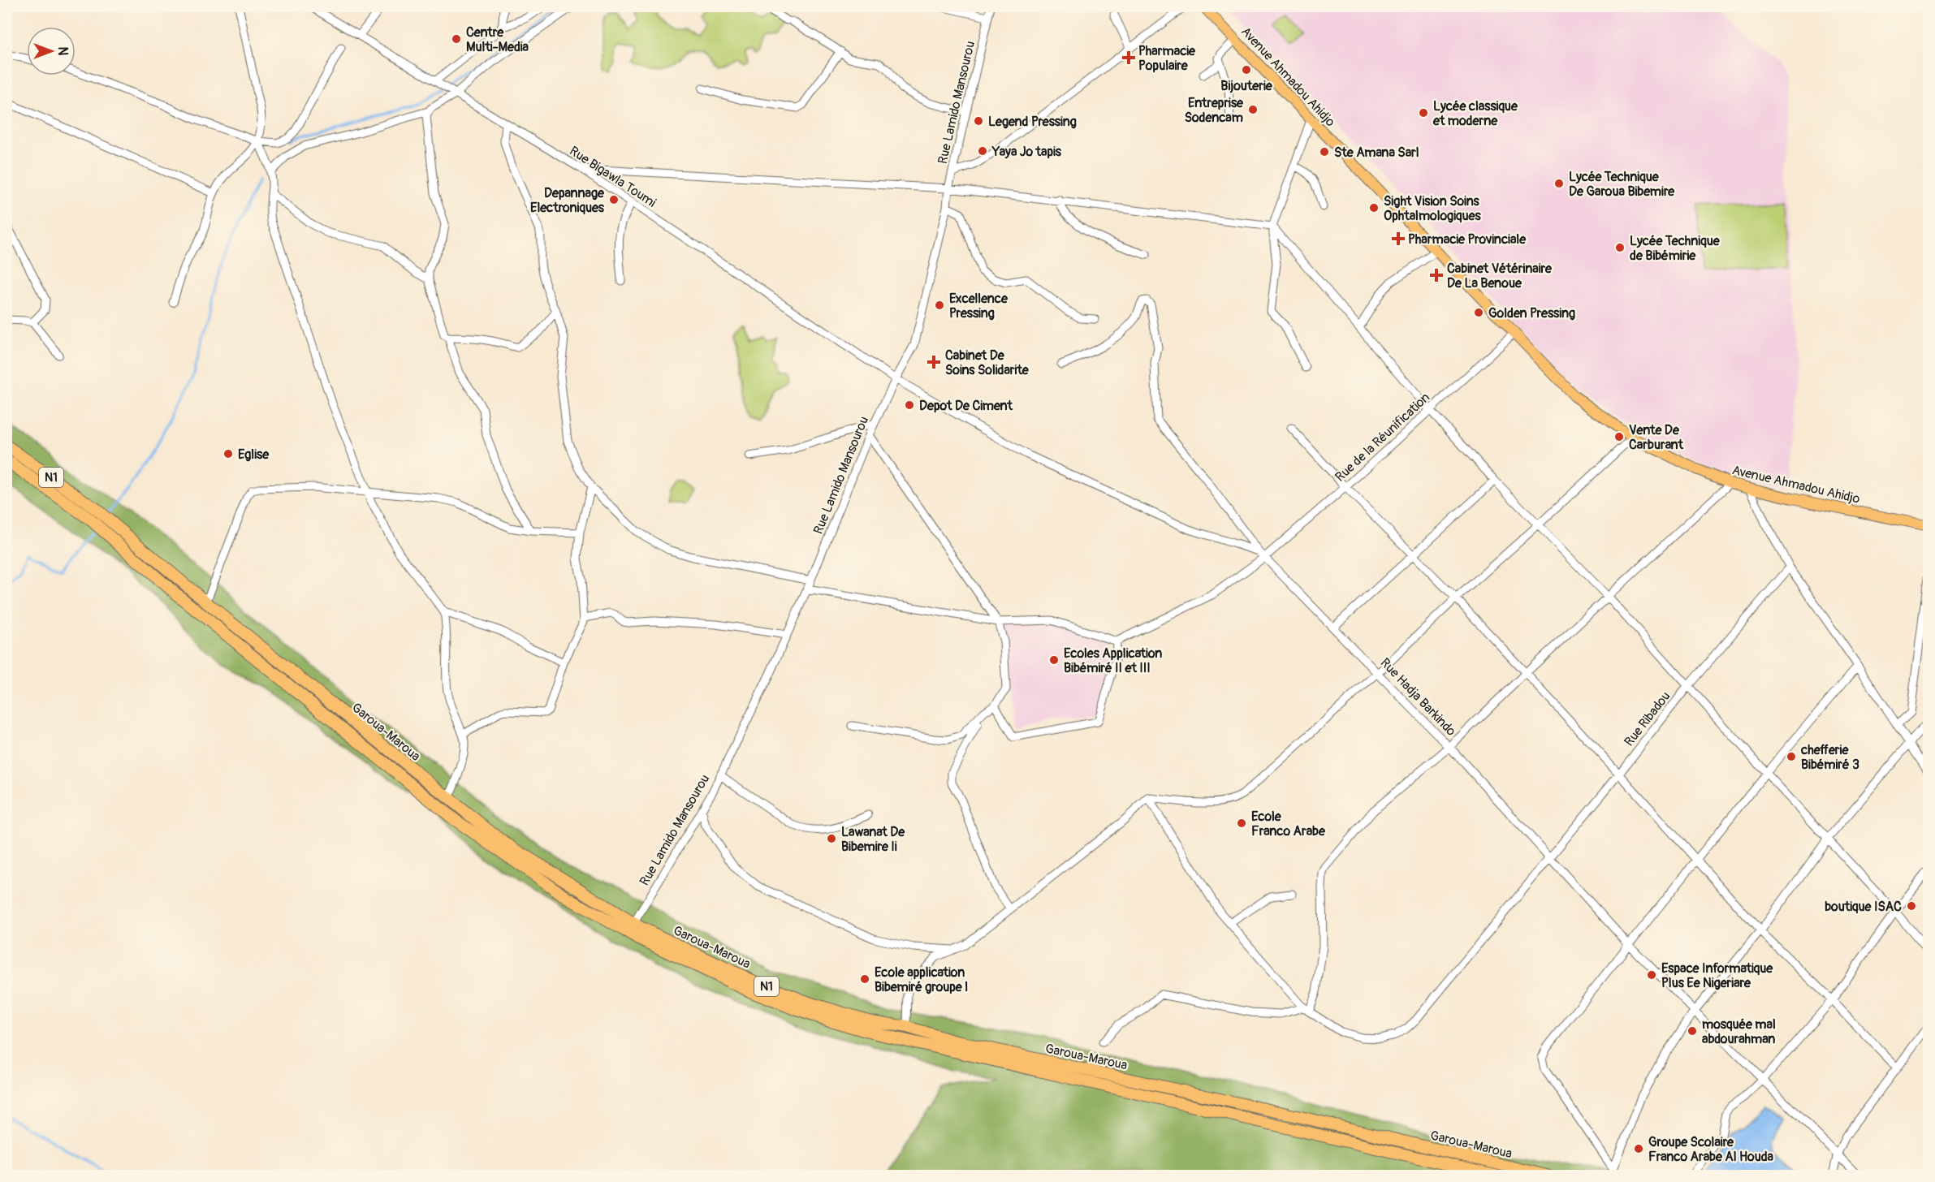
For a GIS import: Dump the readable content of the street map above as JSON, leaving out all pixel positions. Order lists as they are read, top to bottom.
{
  "streets": {
    "highway": ["N1", "Garoua-Maroua"],
    "main road": ["Avenue Ahmadou Ahidjo"],
    "street": [
      "Rue Lamido Mansourou",
      "Rue Bigawla Toumi",
      "Rue de la Réunification",
      "Rue Hadja Barkindo",
      "Rue Ribadou"
    ]
  },
  "crossings": [
    ["Avenue Ahmadou Ahidjo", "Rue de la Réunification"],
    ["Rue Lamido Mansourou", "Rue Bigawla Toumi"],
    ["Rue Lamido Mansourou", "Garoua-Maroua"],
    ["Rue Bigawla Toumi", "Rue Hadja Barkindo"],
    ["Rue de la Réunification", "Rue Hadja Barkindo"],
    ["Rue Hadja Barkindo", "Rue Ribadou"]
  ],
  "places": {
    "other": [
      "Centre Multi-Media",
      "Bijouterie",
      "Entreprise Sodencam",
      "Lycée classique et moderne",
      "Legend Pressing",
      "Yaya Jo tapis",
      "Ste Amana Sarl",
      "Lycée Technique De Garoua Bibemire",
      "Depannage Electroniques",
      "Sight Vision Soins Ophtalmologiques",
      "Lycée Technique de Bibémirie",
      "Excellence Pressing",
      "Golden Pressing",
      "Depot De Ciment",
      "Vente De Carburant",
      "Eglise",
      "Ecoles Application Bibémiré II et III",
      "chefferie Bibémiré 3",
      "Ecole Franco Arabe",
      "Lawanat De Bibemire Ii",
      "boutique ISAC",
      "Espace Informatique Plus Ee Nigeriare",
      "Ecole application Bibemiré groupe l",
      "mosquée mal abdourahman",
      "Groupe Scolaire Franco Arabe Al Houda"
    ],
    "health": [
      "Pharmacie Populaire",
      "Pharmacie Provinciale",
      "Cabinet Vétérinaire De La Benoue",
      "Cabinet De Soins Solidarite"
    ]
  },
  "north": "right"
}
